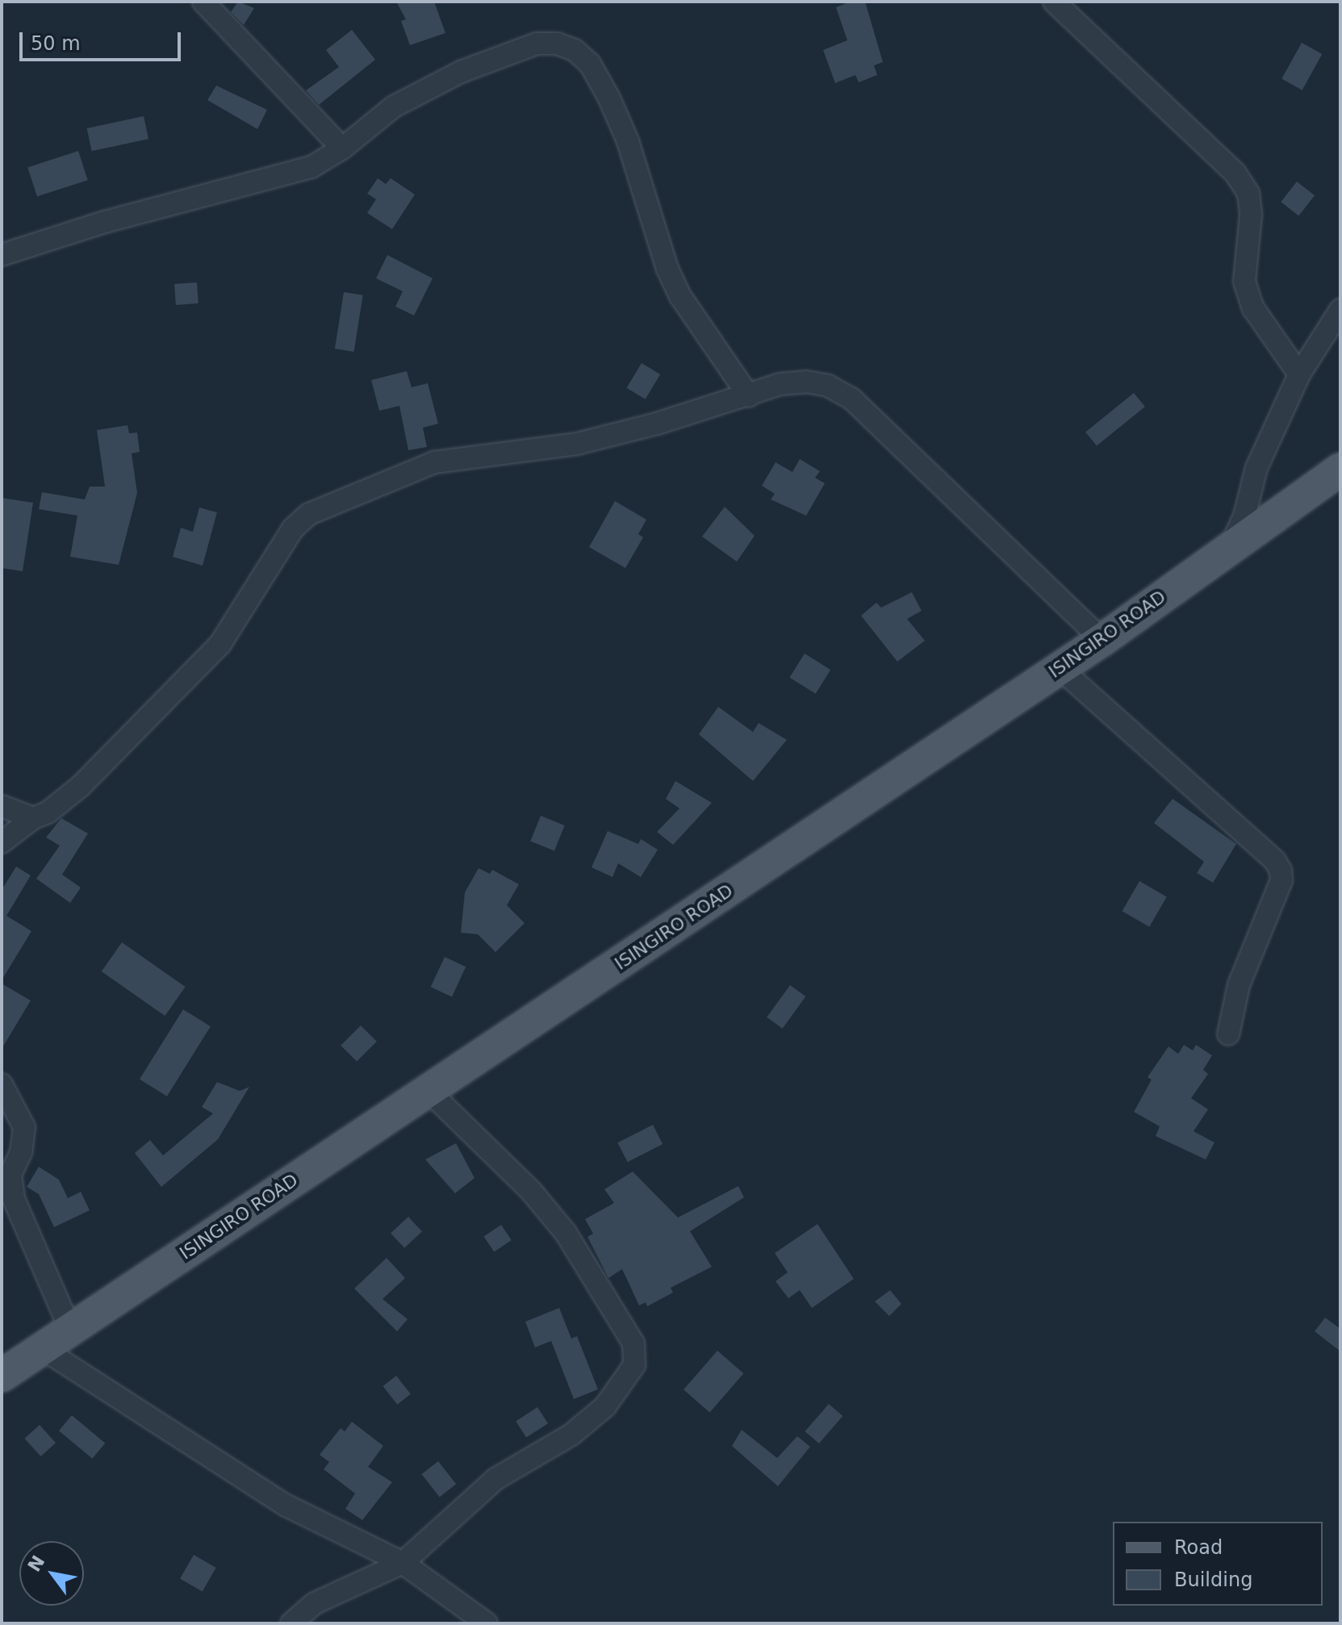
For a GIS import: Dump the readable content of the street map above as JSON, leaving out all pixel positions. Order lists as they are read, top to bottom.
{
  "streets": {
    "main road": ["ISINGIRO ROAD"]
  },
  "legend": ["Road", "Building"],
  "scale_bar": "50 m",
  "north": "top left"
}
